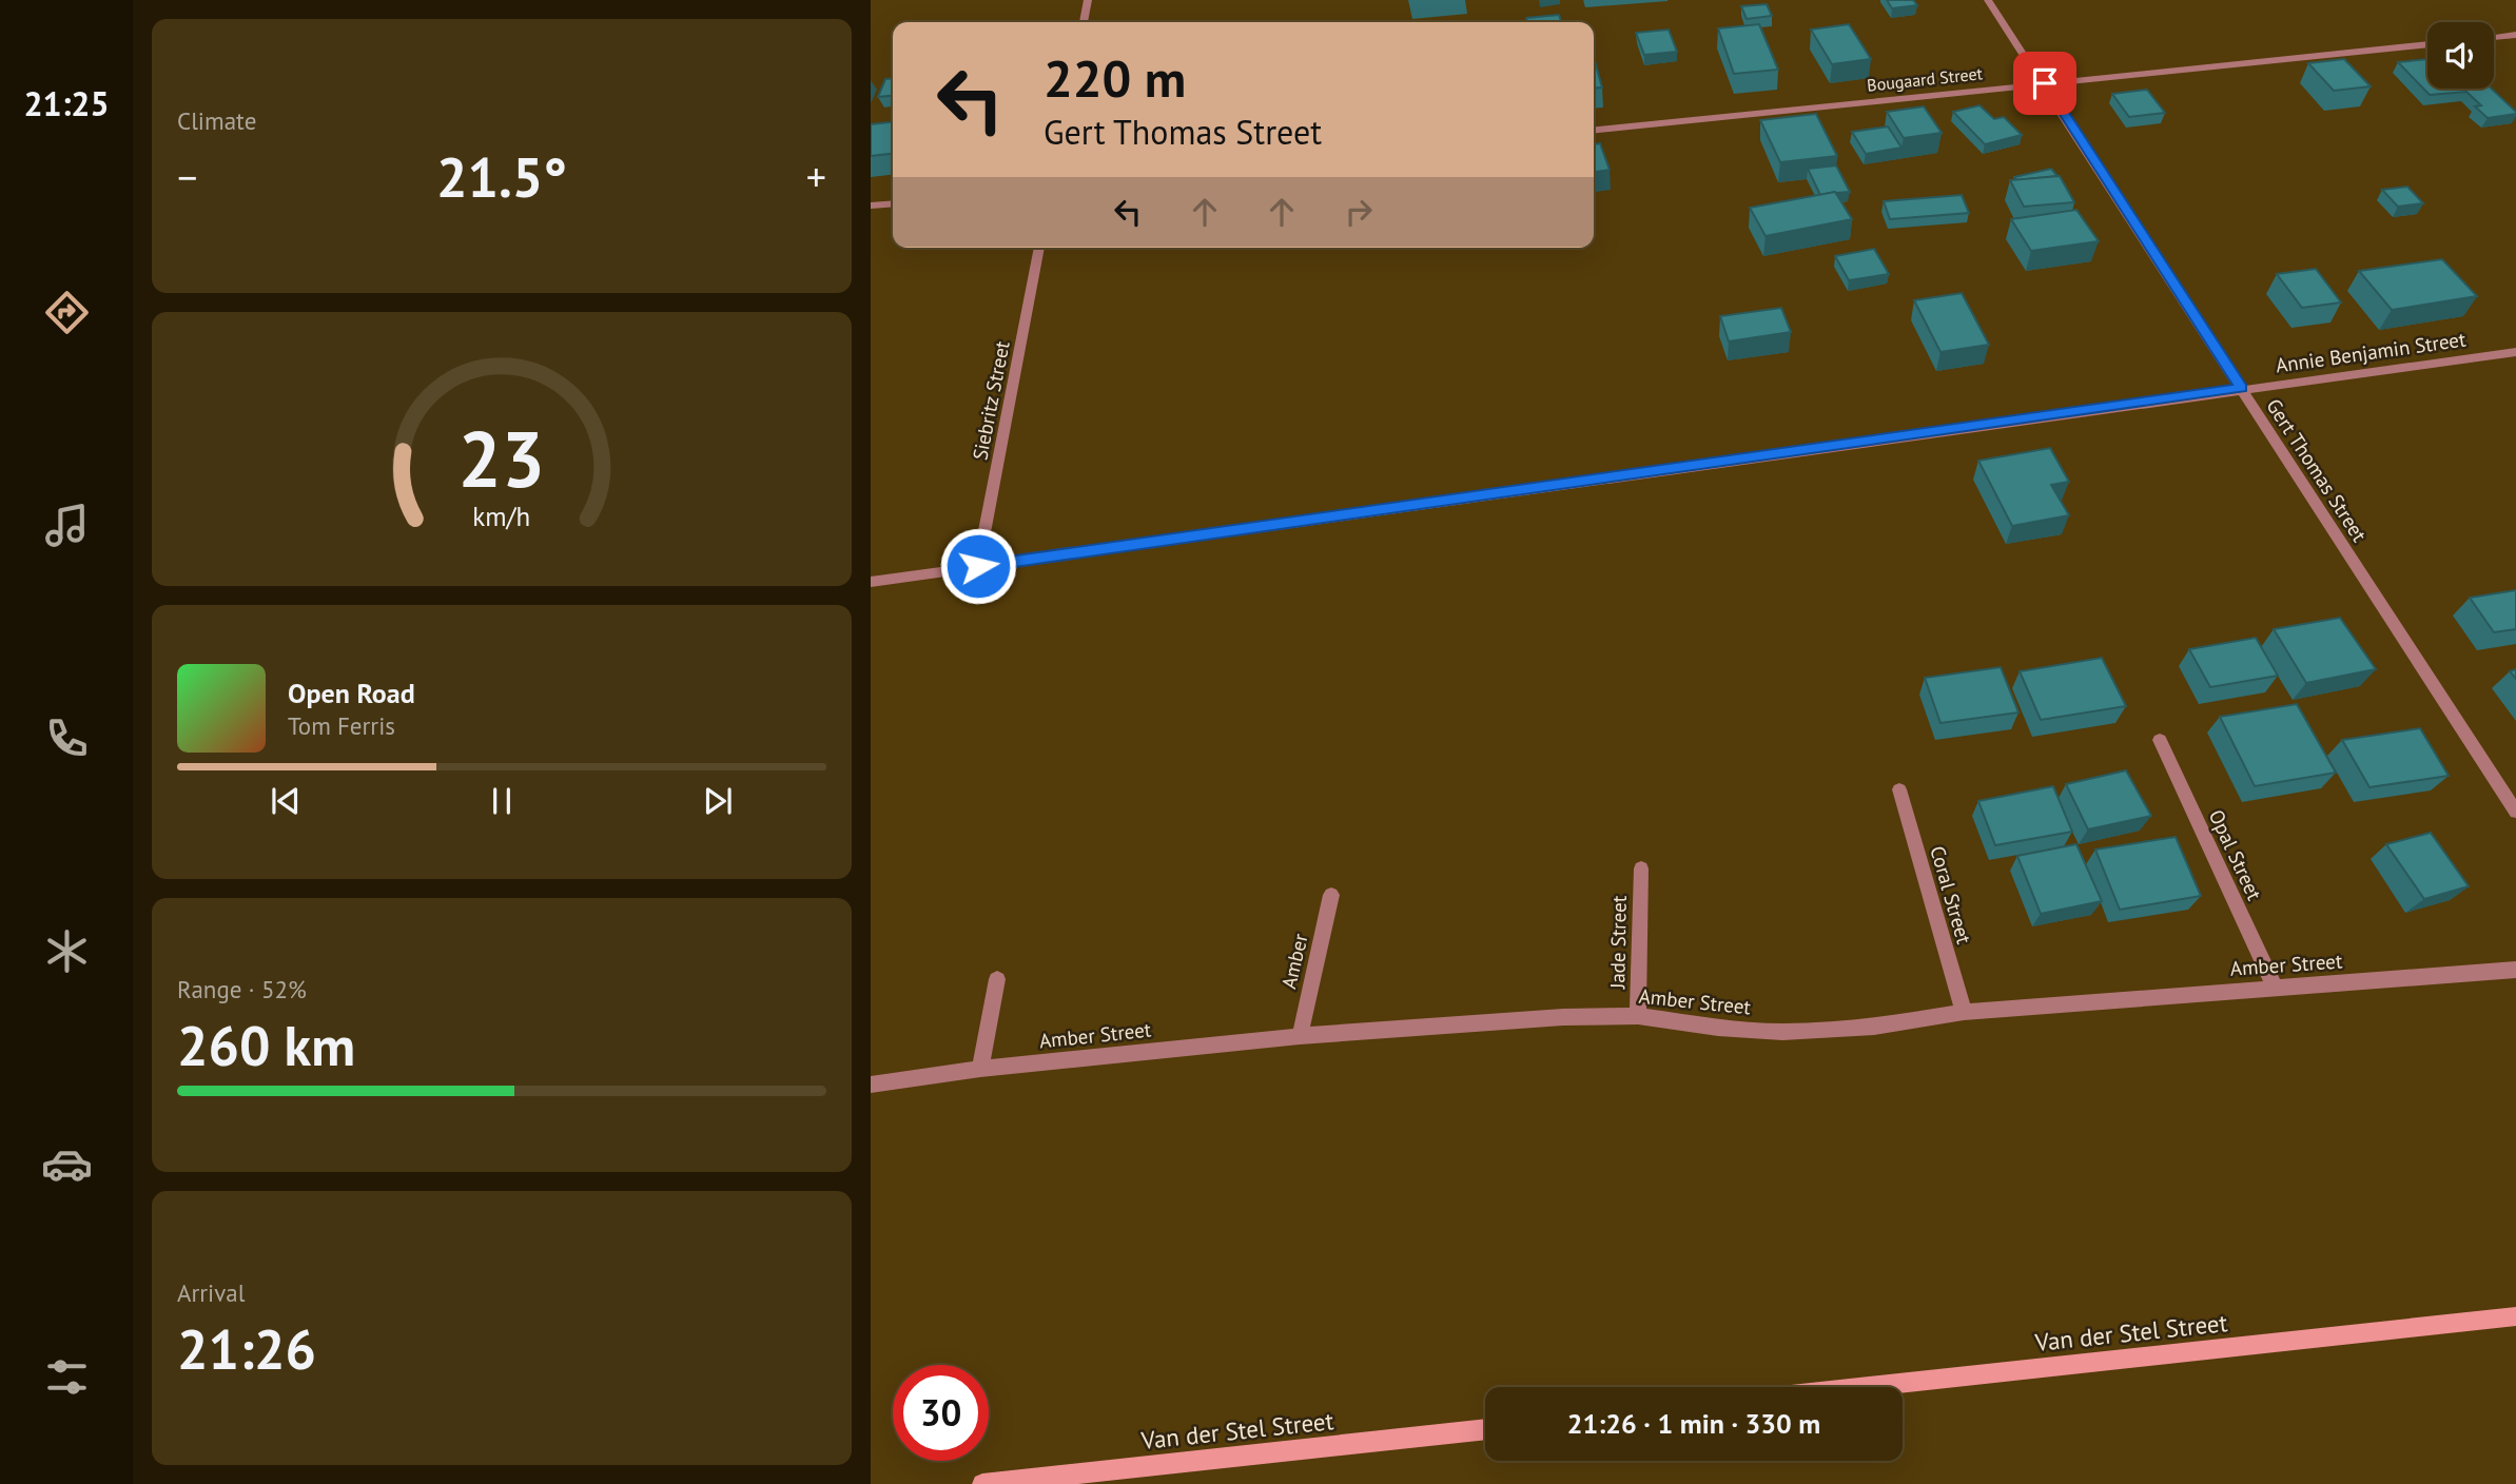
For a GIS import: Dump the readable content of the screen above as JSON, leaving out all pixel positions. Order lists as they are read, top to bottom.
{
  "streets": {
    "main road": ["Van der Stel Street"],
    "street": [
      "Bougaard Street",
      "Annie Benjamin Street",
      "Siebritz Street",
      "Gert Thomas Street",
      "Opal Street",
      "Coral Street",
      "Jade Street",
      "Amber",
      "Amber Street"
    ]
  },
  "crossings": [
    ["Bougaard Street", "Gert Thomas Street"],
    ["Annie Benjamin Street", "Siebritz Street"],
    ["Annie Benjamin Street", "Gert Thomas Street"],
    ["Opal Street", "Amber Street"],
    ["Coral Street", "Amber Street"],
    ["Jade Street", "Amber Street"],
    ["Amber", "Amber Street"]
  ],
  "page": {
    "tabs": "21:25",
    "tile": [
      "Climate",
      ["Range · 52%", "260 km"],
      ["Arrival", "21:26"]
    ],
    "turn": ["220 m", "Gert Thomas Street"],
    "heat": ["−", "21.5°", "+"],
    "song": ["Open Road", "Tom Ferris"],
    "limit": "30",
    "trip": "21:26 · 1 min · 330 m",
    "gauge": ["23", "km/h"]
  }
}
